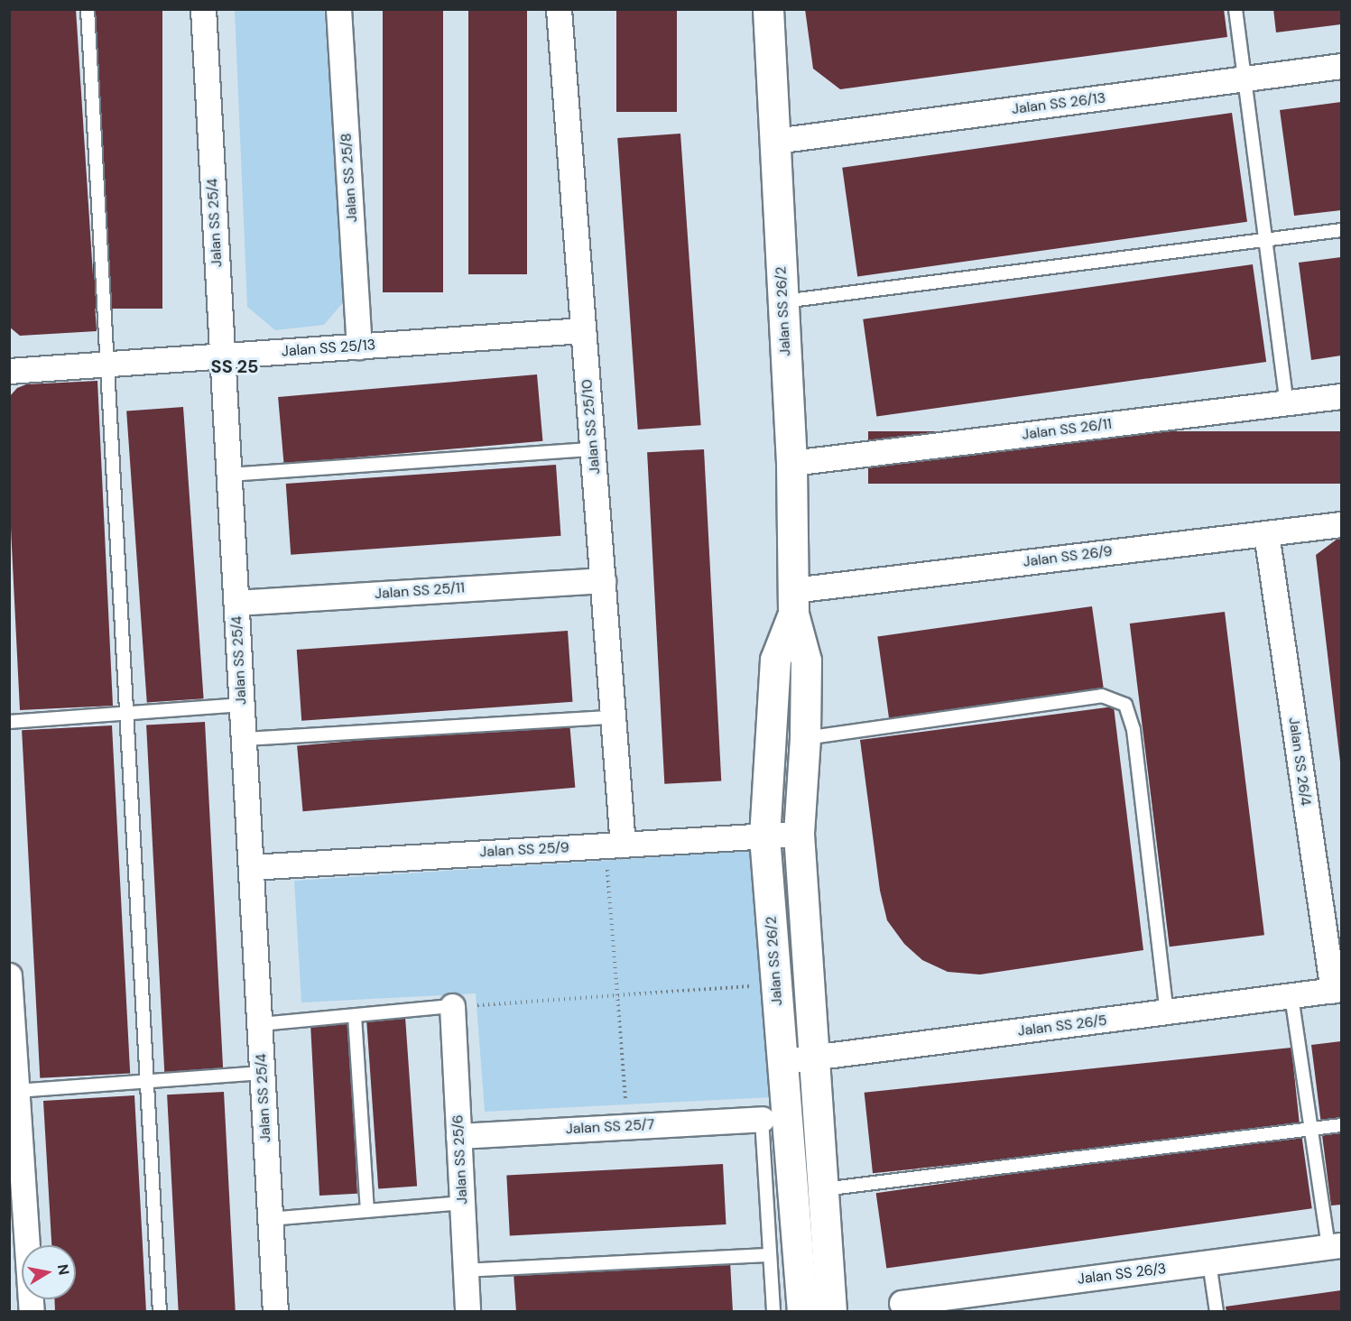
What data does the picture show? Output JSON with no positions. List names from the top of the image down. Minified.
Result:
{"streets":{"street":["Jalan SS 26/13","Jalan SS 25/8","Jalan SS 25/4","Jalan SS 26/2","Jalan SS 25/13","Jalan SS 25/10","Jalan SS 26/11","Jalan SS 26/9","Jalan SS 25/11","Jalan SS 26/4","Jalan SS 25/9","Jalan SS 26/5","Jalan SS 25/7","Jalan SS 25/6","Jalan SS 26/3"]},"crossings":[["Jalan SS 26/13","Jalan SS 26/2"],["Jalan SS 25/8","Jalan SS 25/13"],["Jalan SS 25/4","Jalan SS 25/13"],["Jalan SS 25/4","Jalan SS 25/11"],["Jalan SS 25/4","Jalan SS 25/9"],["Jalan SS 26/2","Jalan SS 26/11"],["Jalan SS 26/2","Jalan SS 26/9"],["Jalan SS 26/2","Jalan SS 25/9"],["Jalan SS 26/2","Jalan SS 26/5"],["Jalan SS 25/13","Jalan SS 25/10"],["Jalan SS 25/10","Jalan SS 25/11"],["Jalan SS 25/10","Jalan SS 25/9"],["Jalan SS 26/9","Jalan SS 26/4"],["Jalan SS 26/4","Jalan SS 26/5"],["Jalan SS 25/7","Jalan SS 25/6"]],"districts":["SS 25"],"north":"right"}
